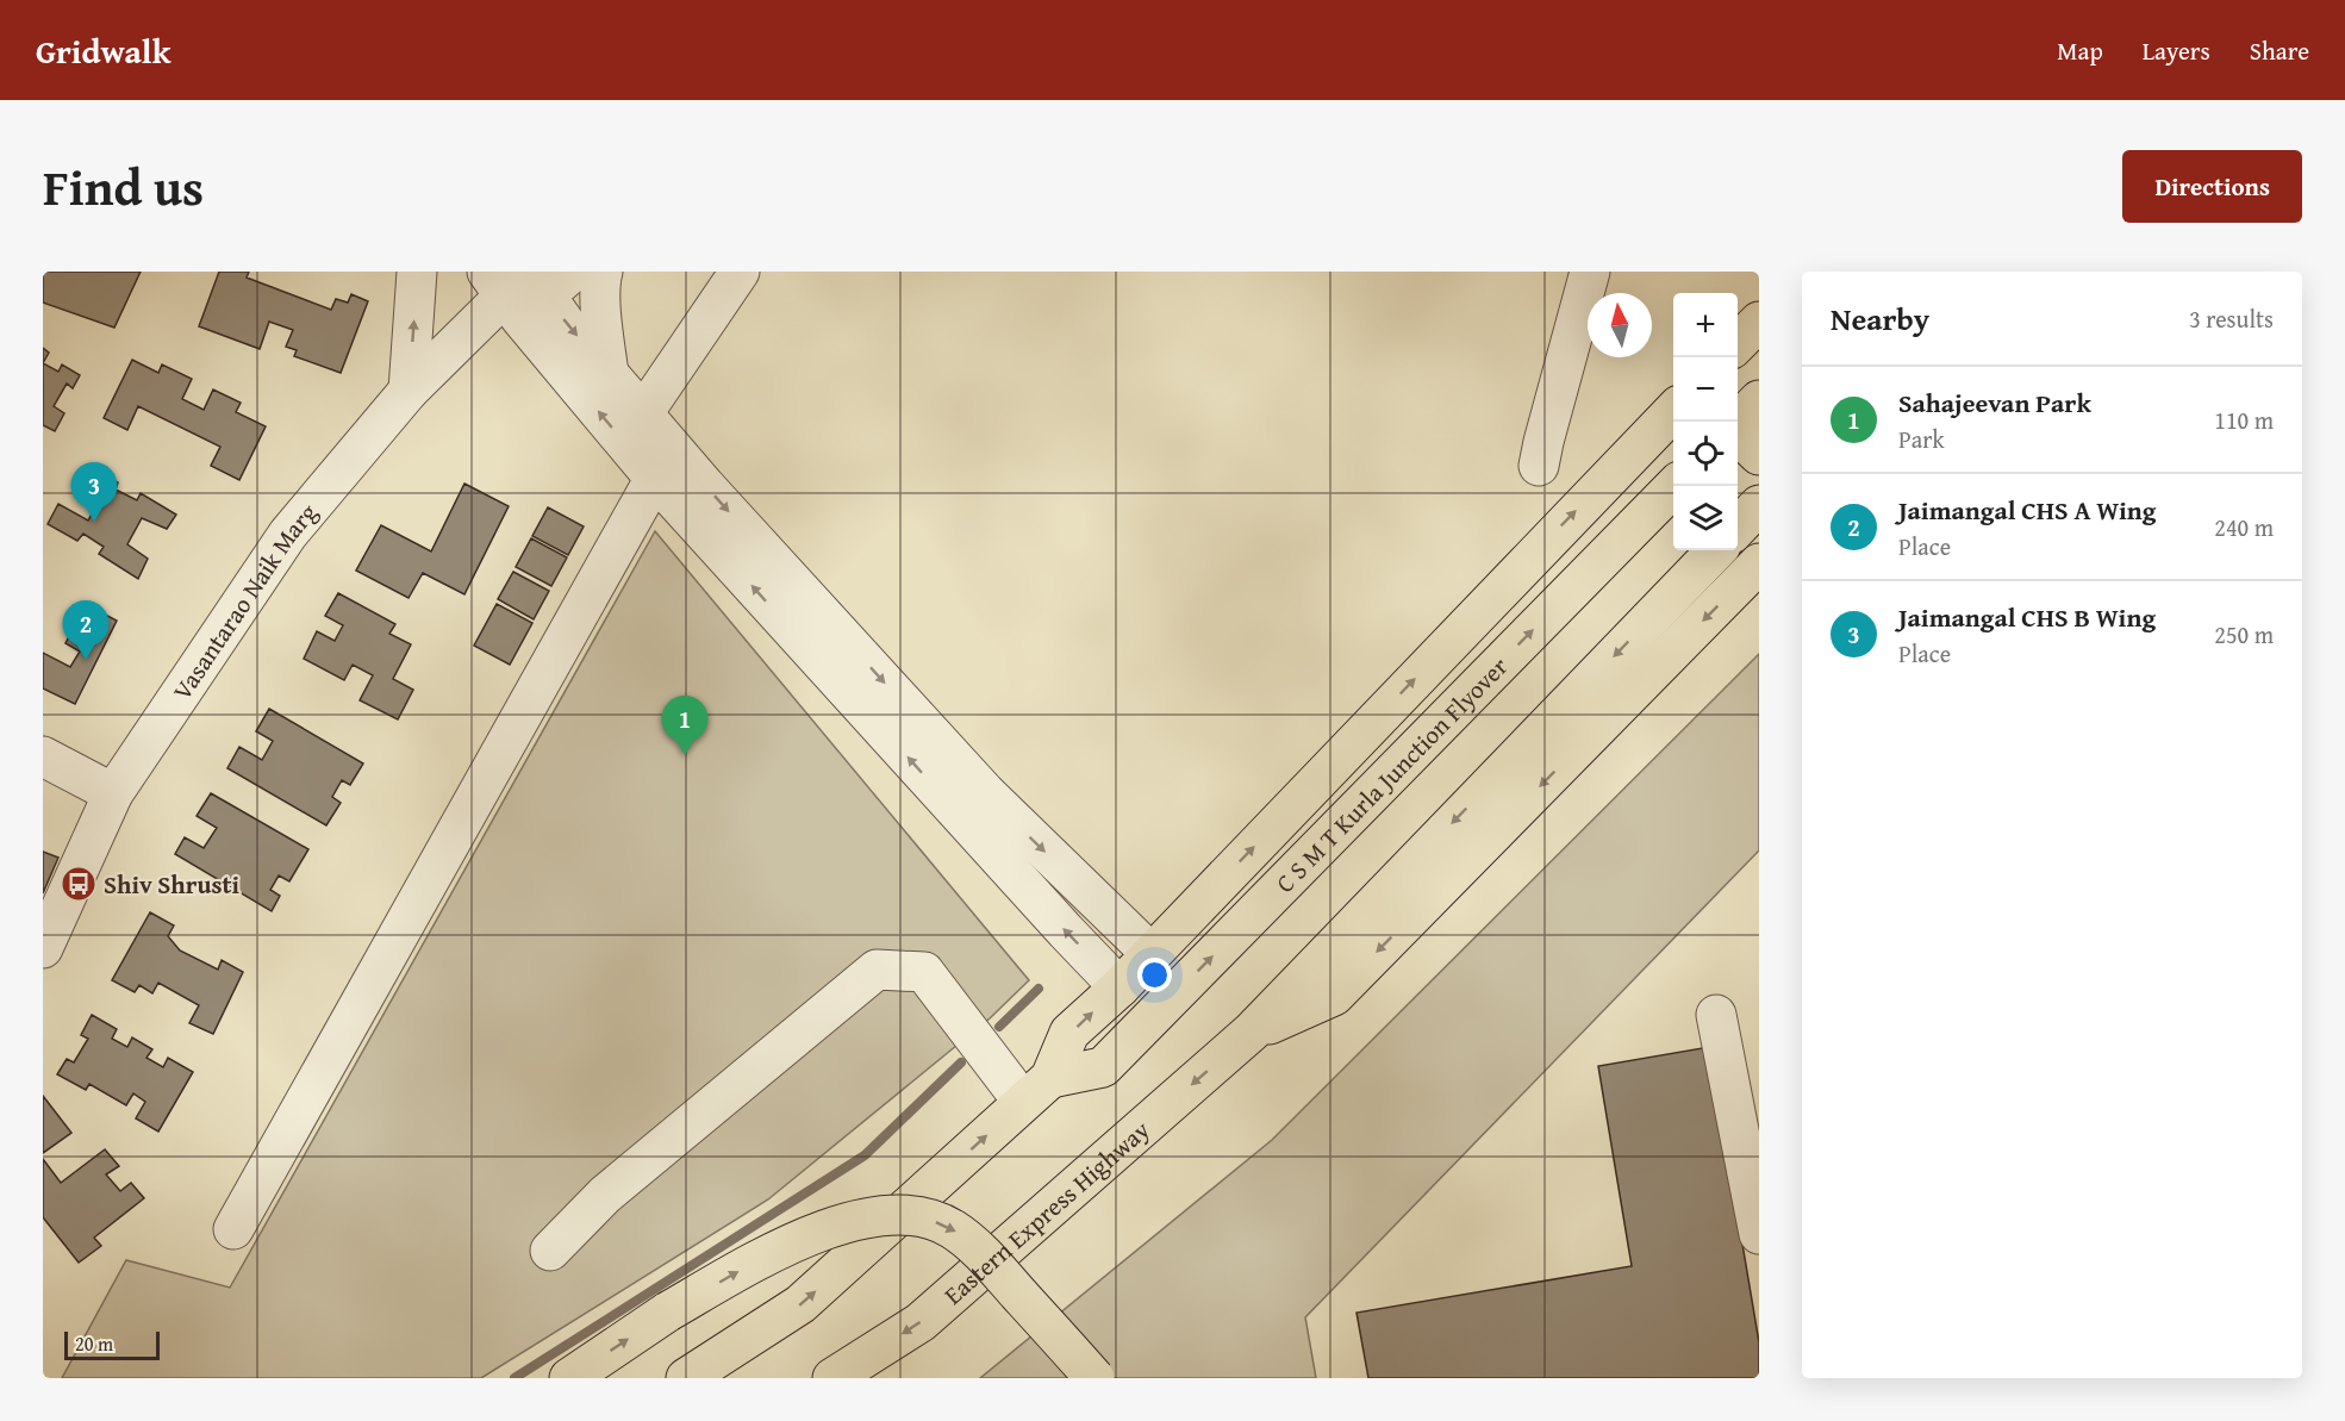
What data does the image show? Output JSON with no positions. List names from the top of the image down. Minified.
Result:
{"streets":{"highway":["C S M T Kurla Junction Flyover","Eastern Express Highway"],"street":["Vasantarao Naik Marg"]},"places":{"bus stop":["Shiv Shrusti"]},"scale_bar":"20 m","north":"top","page":{"header":"Gridwalk","nav":["Map","Layers","Share"],"title":"Find us","buttons":"Directions","heading":["Nearby","3 results"],"map_buttons":["+","−"],"list":[{"mark":"1","name":"Sahajeevan Park","note":"Park","value":"110 m"},{"mark":"2","name":"Jaimangal CHS A Wing","note":"Place","value":"240 m"},{"mark":"3","name":"Jaimangal CHS B Wing","note":"Place","value":"250 m"}],"pins":["3","2","1"],"scale":"20 m"}}
